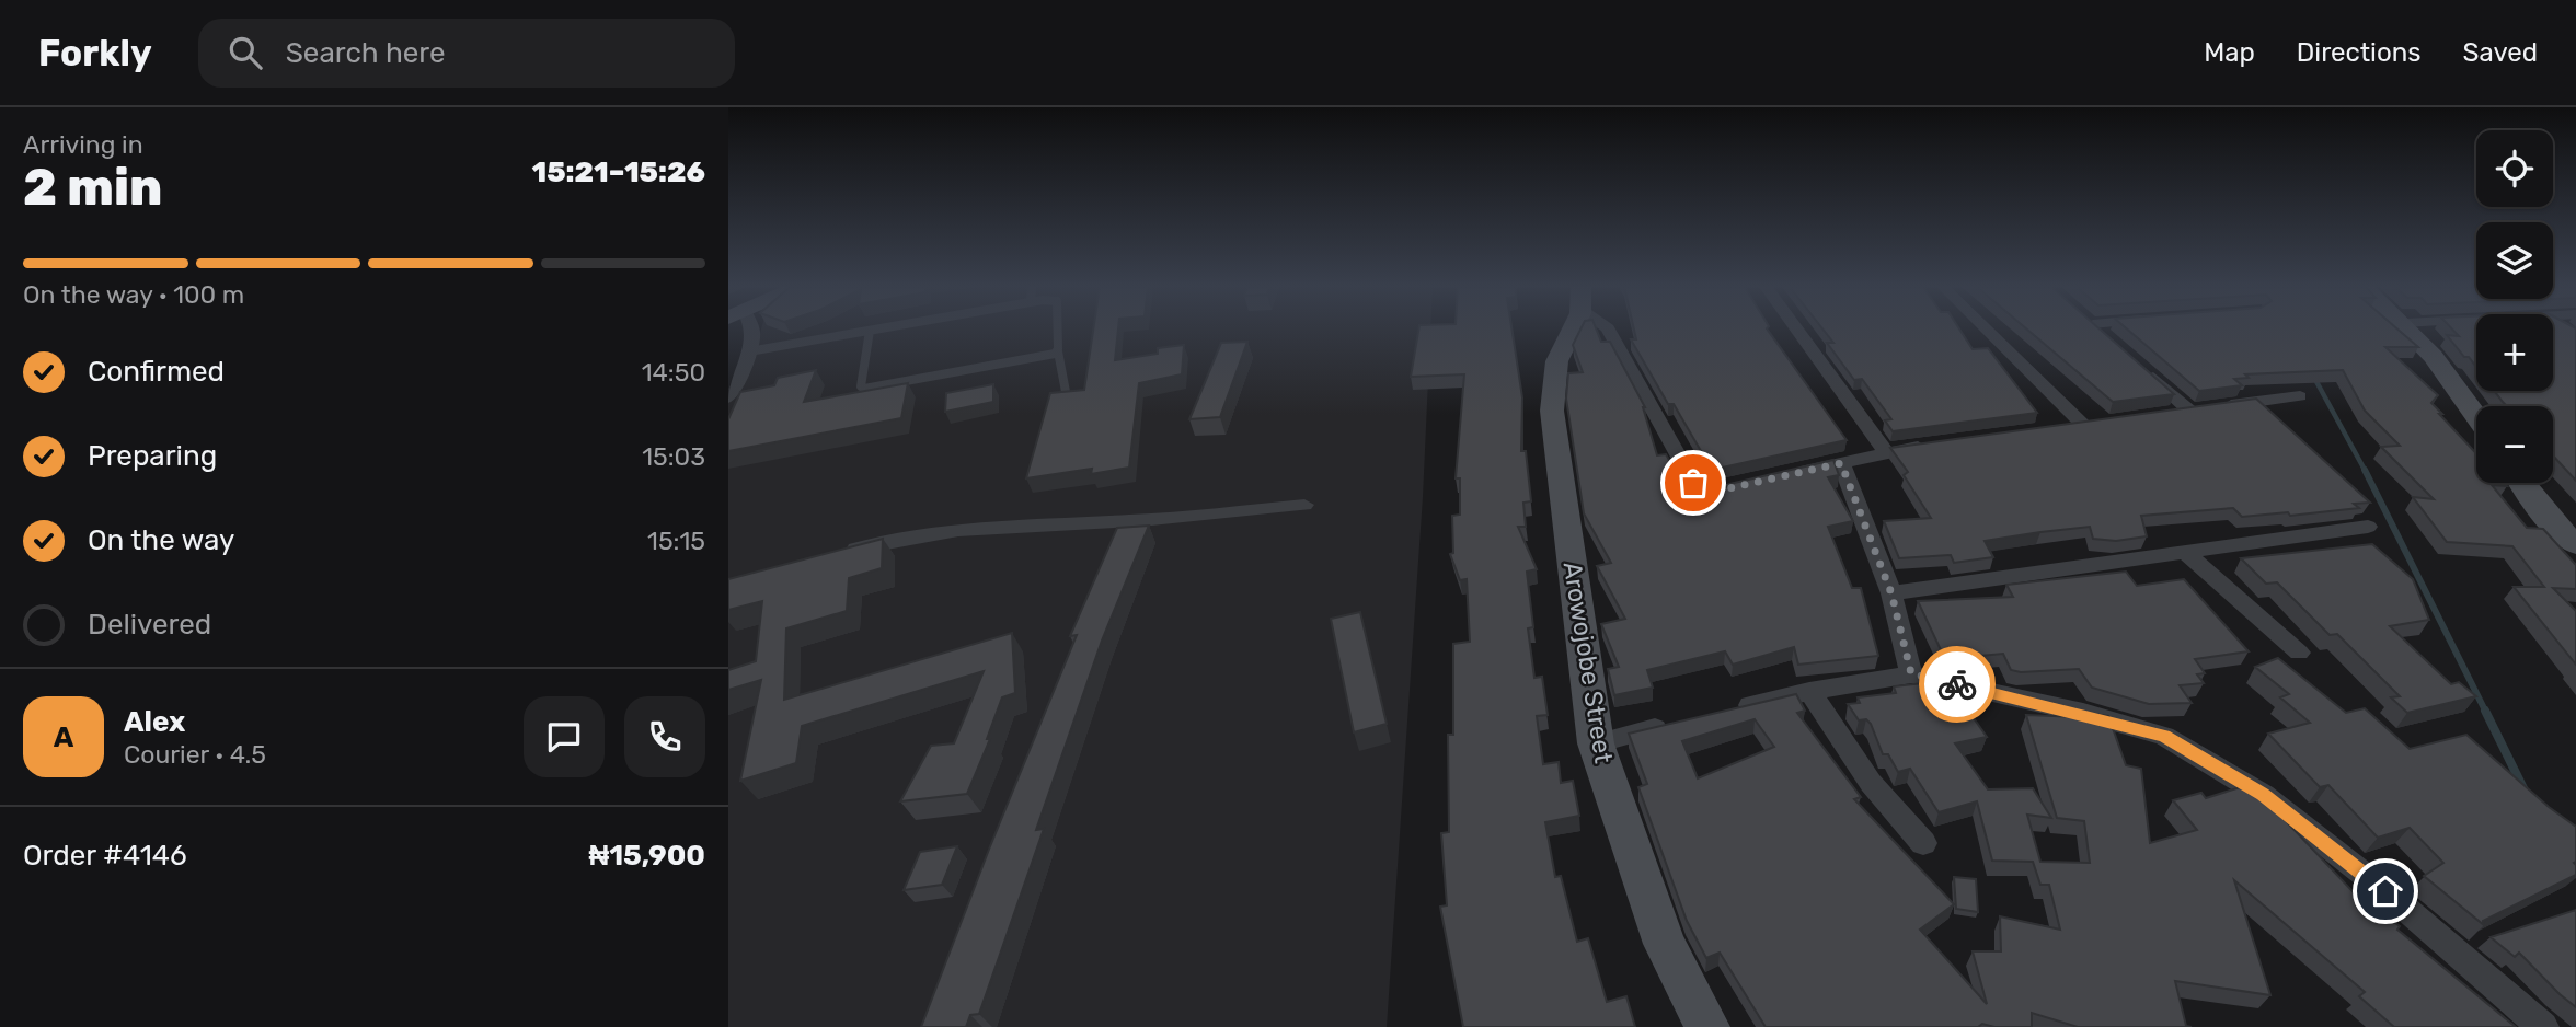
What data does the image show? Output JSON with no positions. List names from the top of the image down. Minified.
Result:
{"streets":{"street":["Arowojobe Street"]},"page":{"header":"Forkly","search":"Search here","nav":["Map","Directions","Saved"],"heading":["2 min","Arriving in","15:21–15:26"],"panel":["Alex","Courier · 4.5","Order #4146","₦15,900"],"map_buttons":["+","−"],"bar":"On the way · 100 m","list":[["Confirmed","14:50"],["Preparing","15:03"],["On the way","15:15"],"Delivered"],"round":"A"}}
